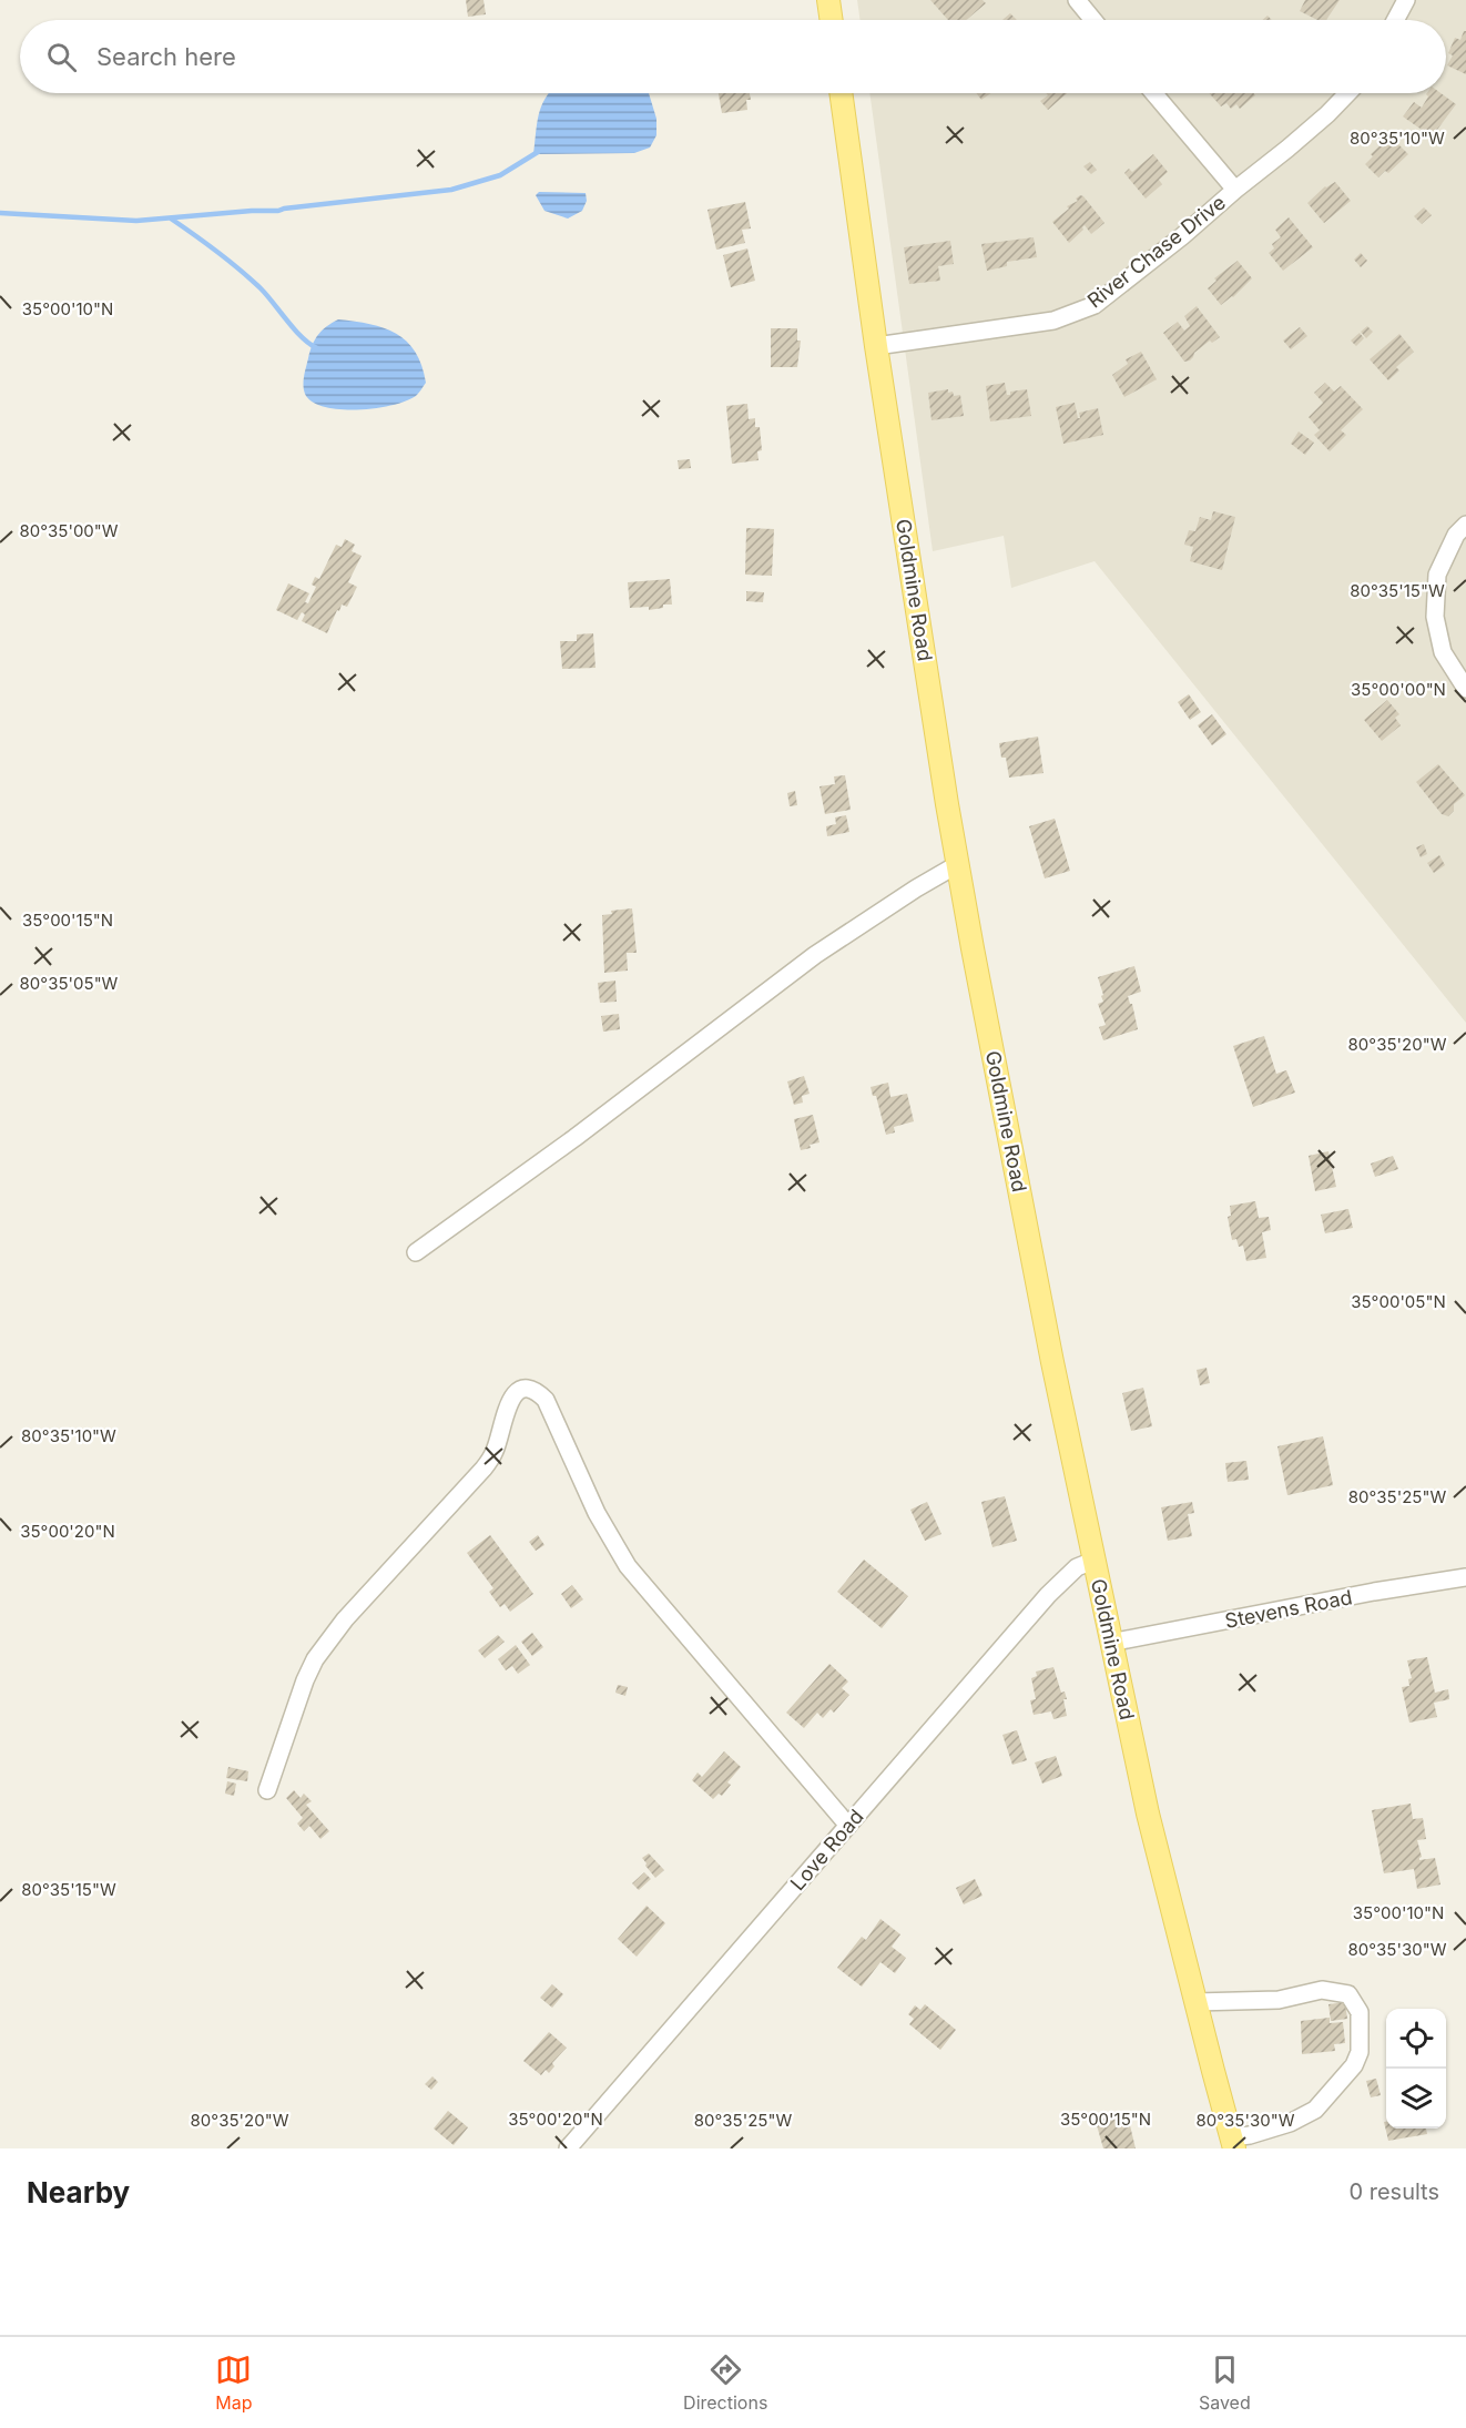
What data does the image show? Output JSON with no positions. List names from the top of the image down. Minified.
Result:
{"streets":{"main road":["Goldmine Road"],"street":["River Chase Drive","Stevens Road","Love Road"]},"crossings":[["River Chase Drive","Goldmine Road"],["Goldmine Road","Stevens Road"],["Goldmine Road","Love Road"]],"page":{"search":"Search here","heading":["Nearby","0 results"],"nav":["Map","Directions","Saved"]},"coordinates":["80°35'10\"W","35°00'10\"N","80°35'00\"W","80°35'15\"W","35°00'00\"N","35°00'15\"N","80°35'05\"W","80°35'20\"W","35°00'05\"N","80°35'25\"W","35°00'20\"N","80°35'30\"W"]}
